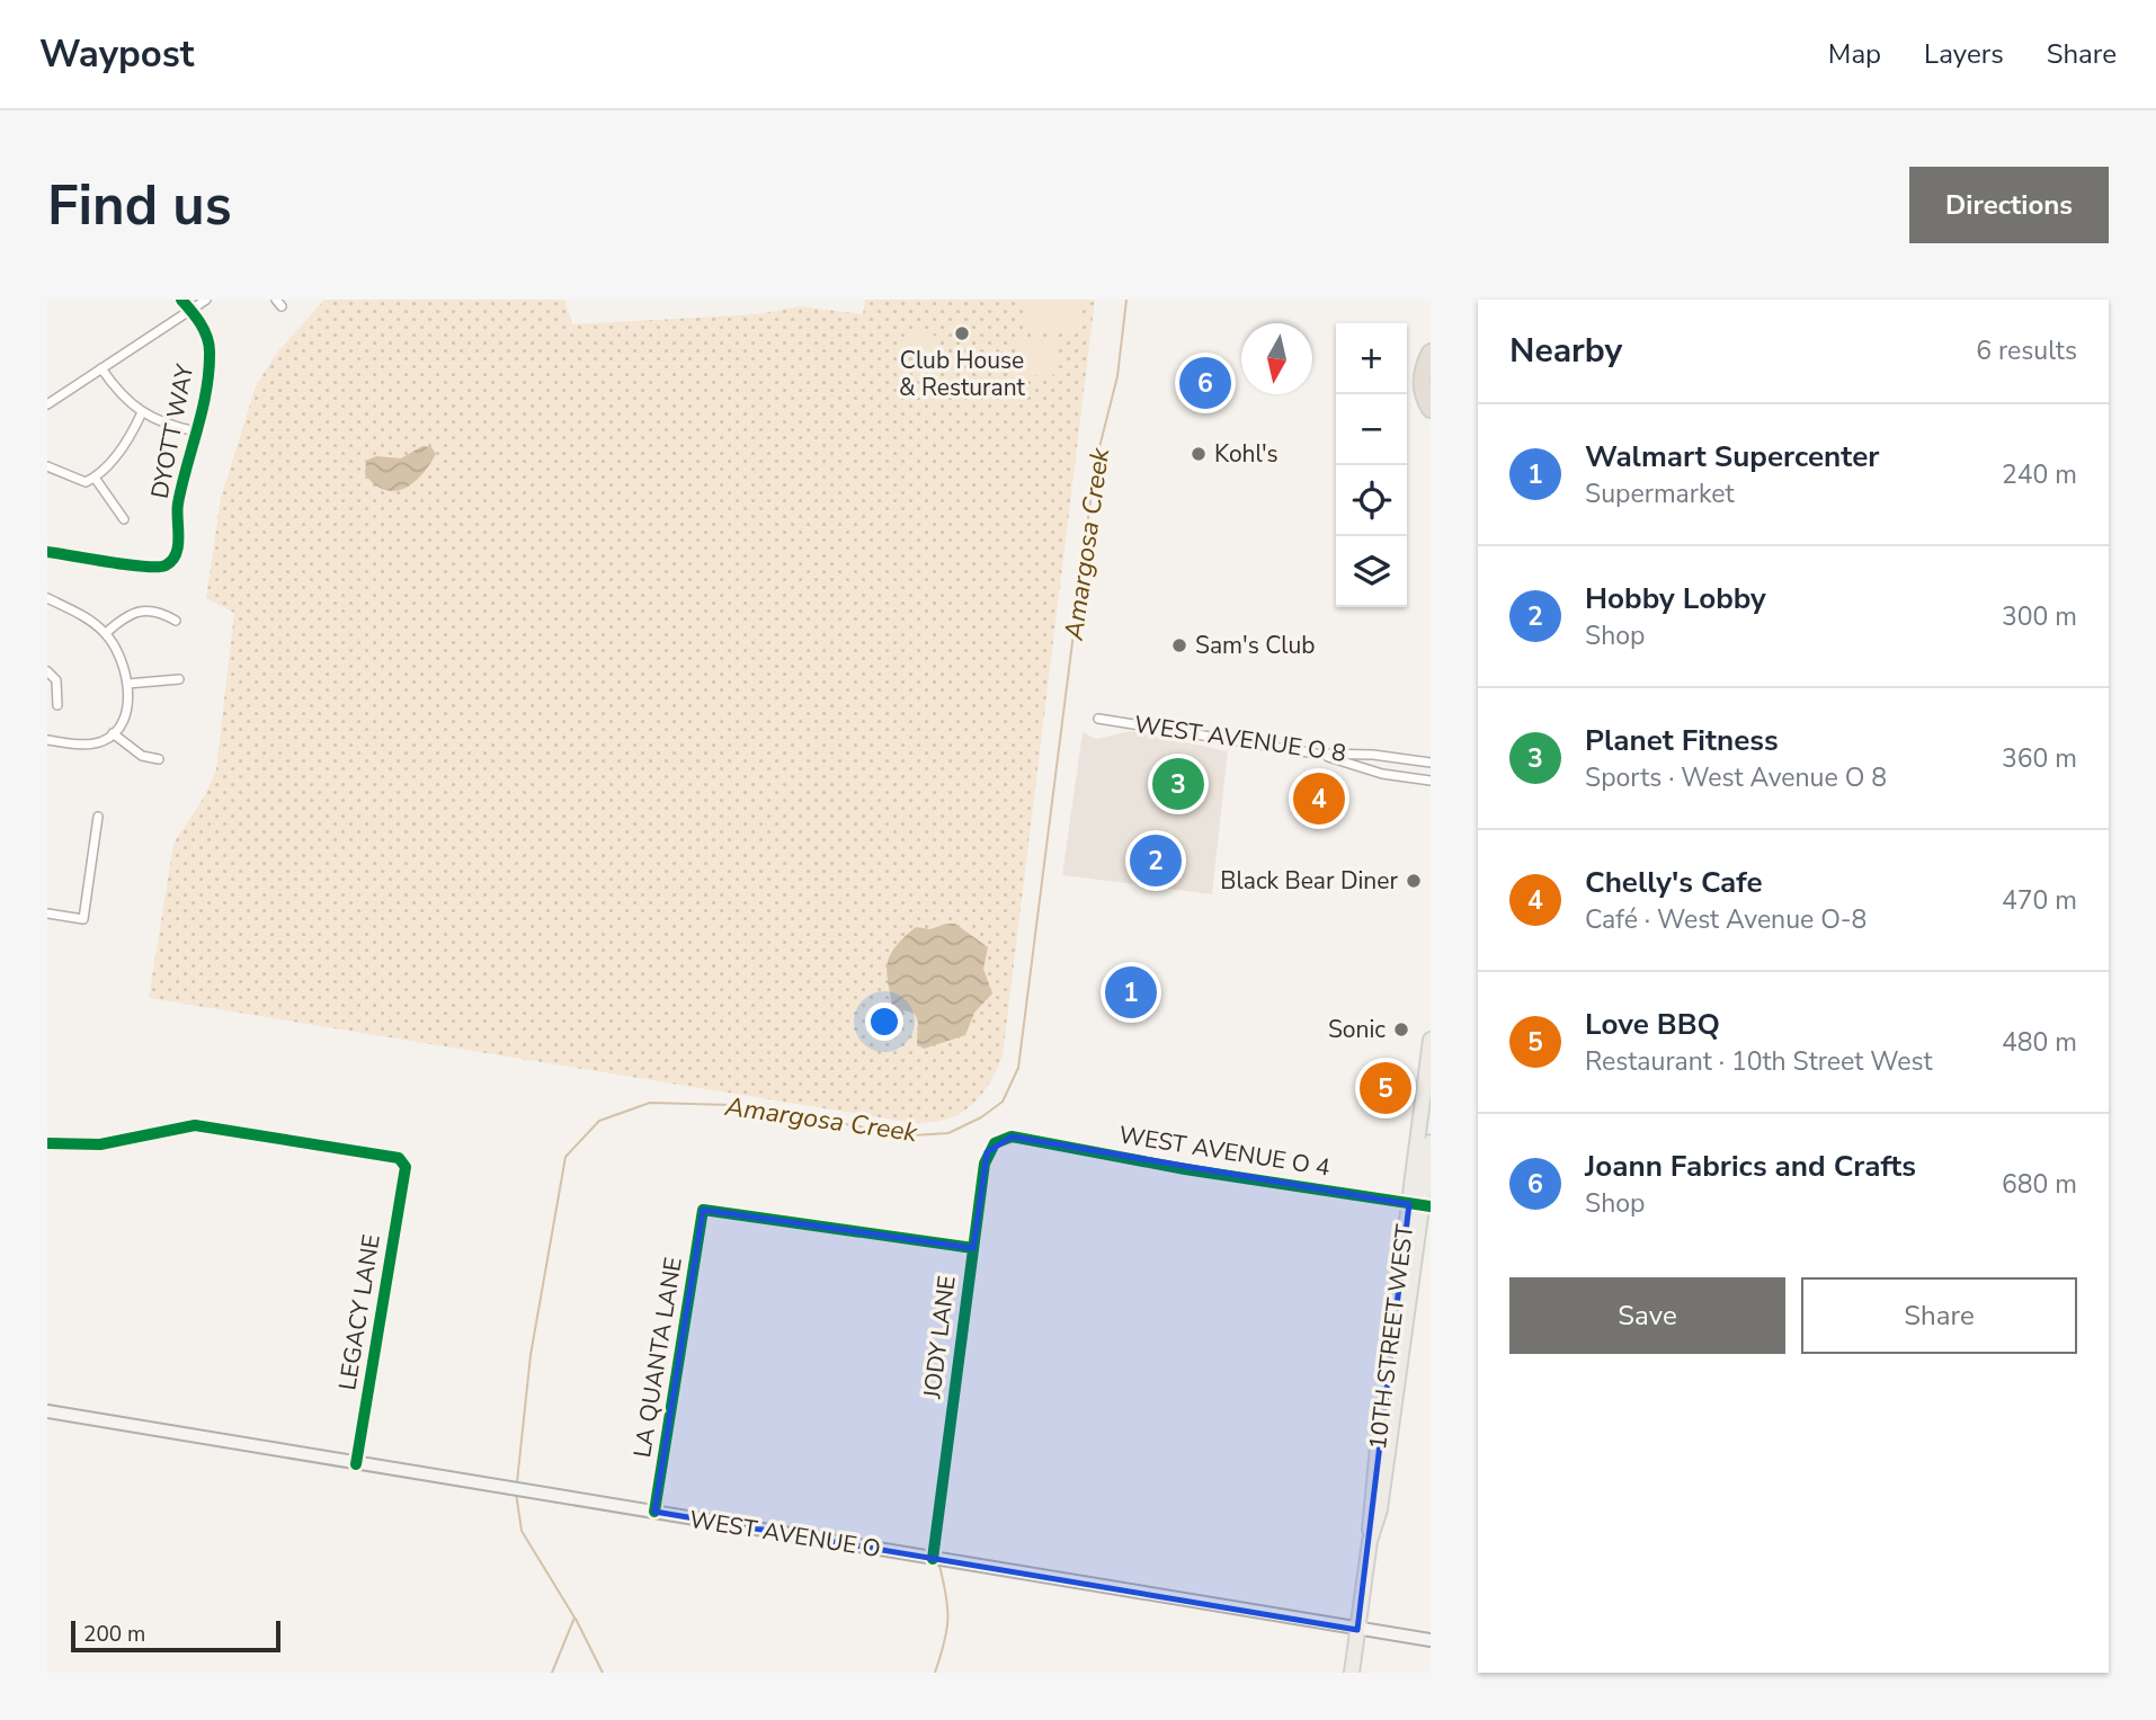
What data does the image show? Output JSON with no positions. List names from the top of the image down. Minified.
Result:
{"streets":{"main road":["10TH STREET WEST","WEST AVENUE O"],"street":["DYOTT WAY","WEST AVENUE O 8","WEST AVENUE O 4","LEGACY LANE","JODY LANE","LA QUANTA LANE"]},"crossings":[["WEST AVENUE O 4","JODY LANE"],["WEST AVENUE O 4","10TH STREET WEST"],["LEGACY LANE","WEST AVENUE O"],["JODY LANE","LA QUANTA LANE"],["JODY LANE","WEST AVENUE O"],["10TH STREET WEST","WEST AVENUE O"],["LA QUANTA LANE","WEST AVENUE O"]],"water":["Amargosa Creek"],"places":["Club House & Resturant","Kohl's","Sam's Club","Black Bear Diner","Sonic"],"scale_bar":"200 m","north":"bottom","page":{"header":"Waypost","nav":["Map","Layers","Share"],"buttons":["Directions",["Save","Share"]],"title":"Find us","heading":["Nearby","6 results"],"map_buttons":["+","−"],"pins":["6","3","4","2","1","5"],"list":[{"mark":"1","name":"Walmart Supercenter","note":"Supermarket","value":"240 m"},{"mark":"2","name":"Hobby Lobby","note":"Shop","value":"300 m"},{"mark":"3","name":"Planet Fitness","note":"Sports · West Avenue O 8","value":"360 m"},{"mark":"4","name":"Chelly's Cafe","note":"Café · West Avenue O-8","value":"470 m"},{"mark":"5","name":"Love BBQ","note":"Restaurant · 10th Street West","value":"480 m"},{"mark":"6","name":"Joann Fabrics and Crafts","note":"Shop","value":"680 m"}],"scale":"200 m"}}
